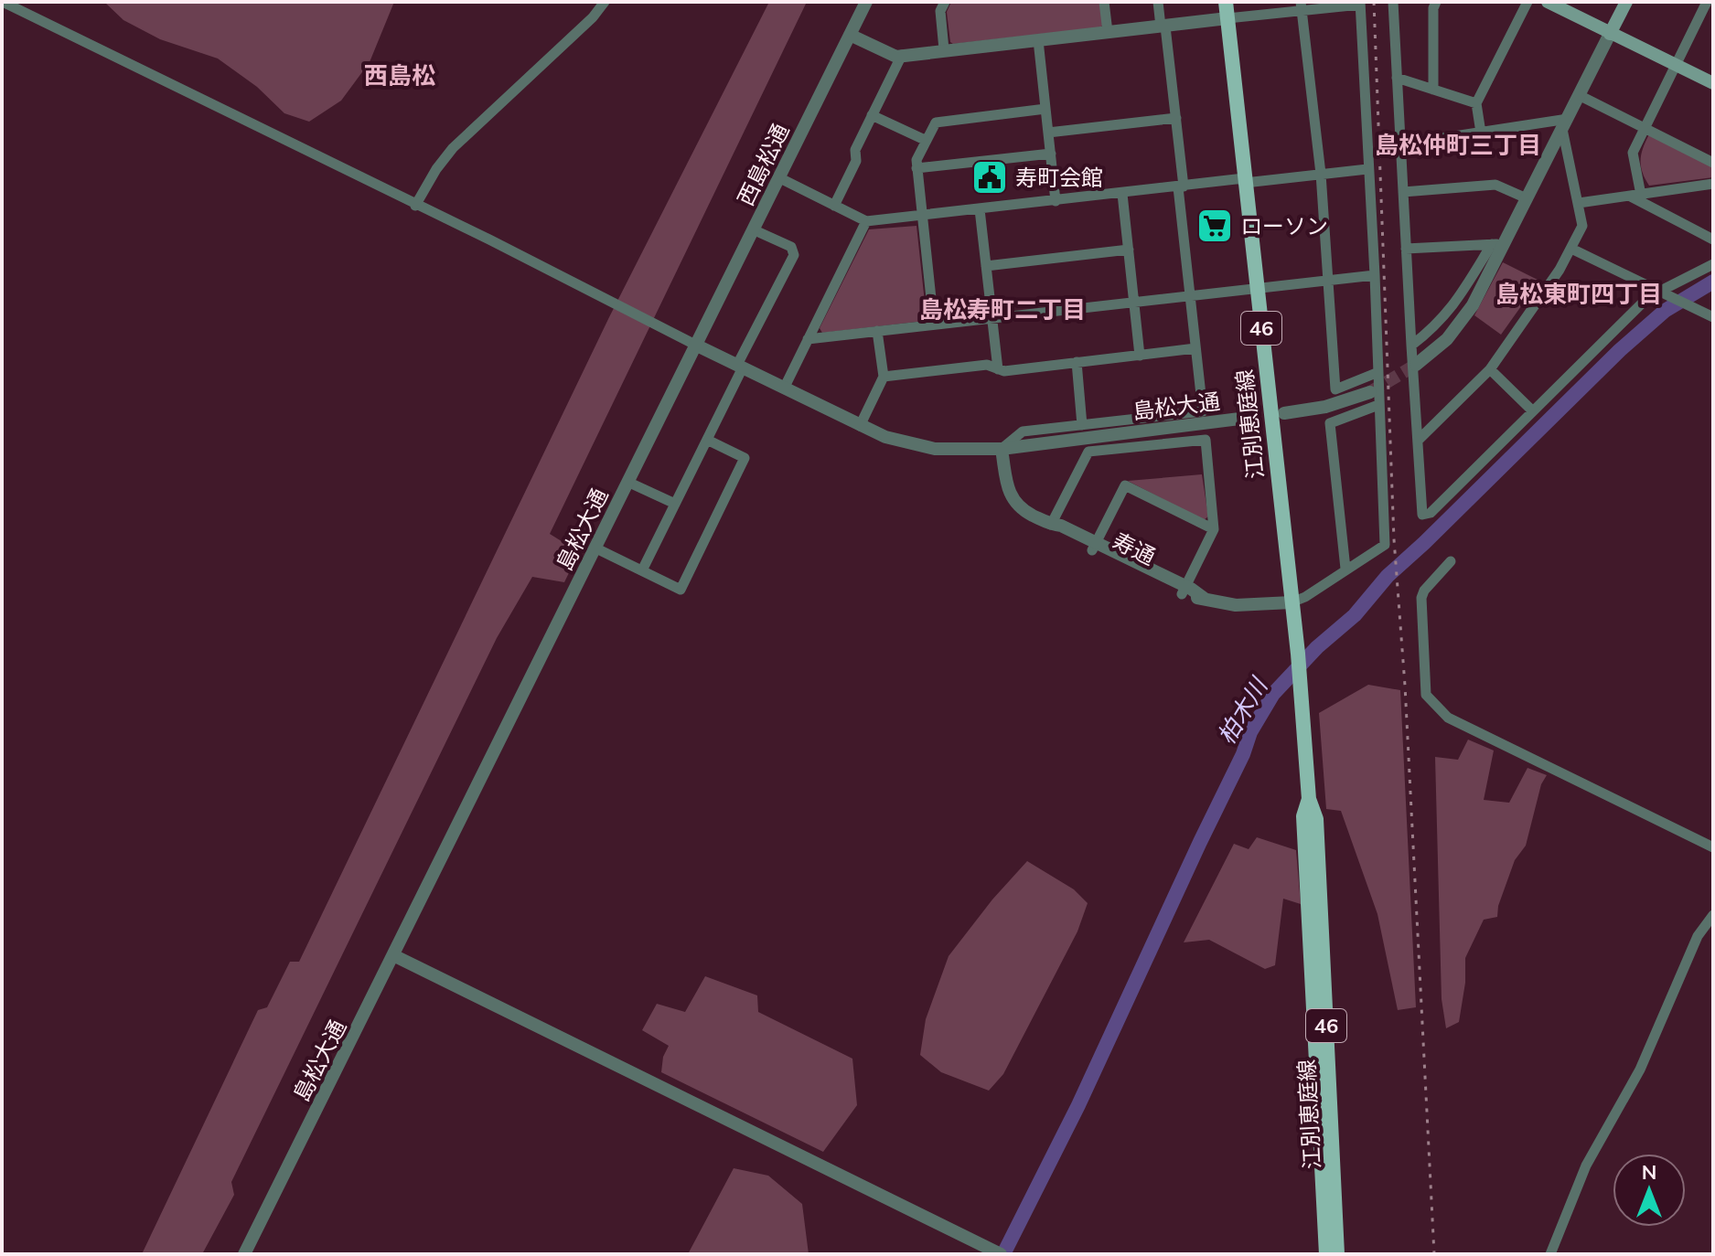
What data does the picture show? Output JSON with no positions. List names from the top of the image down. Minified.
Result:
{"streets":{"main road":["46","江別恵庭線"],"street":["西島松通","島松大通","寿通"]},"crossings":[["西島松通","島松大通"],["島松大通","寿通"],["江別恵庭線","寿通"]],"districts":["西島松","島松仲町三丁目","島松東町四丁目","島松寿町二丁目"],"water":["柏木川"],"places":{"public building":["寿町会館"],"supermarket":["ローソン"]},"north":"top"}
